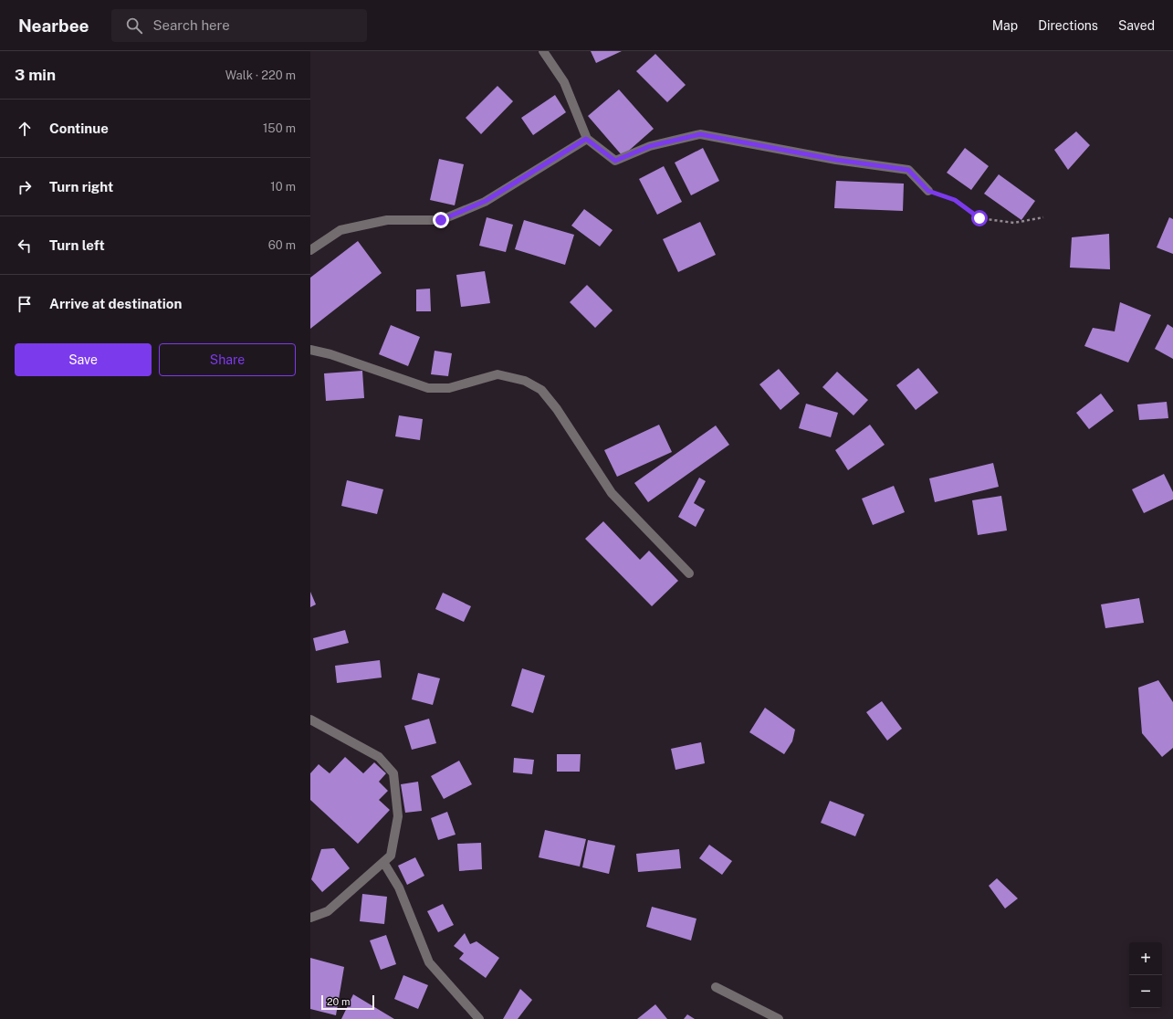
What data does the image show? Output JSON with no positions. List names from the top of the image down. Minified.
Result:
{"scale_bar":"20 m","page":{"header":"Nearbee","search":"Search here","nav":["Map","Directions","Saved"],"heading":["3 min","Walk · 220 m"],"list":[["Continue","150 m"],["Turn right","10 m"],["Turn left","60 m"],"Arrive at destination"],"buttons":["Save","Share"],"map_buttons":["+","−"],"scale":"20 m"}}
